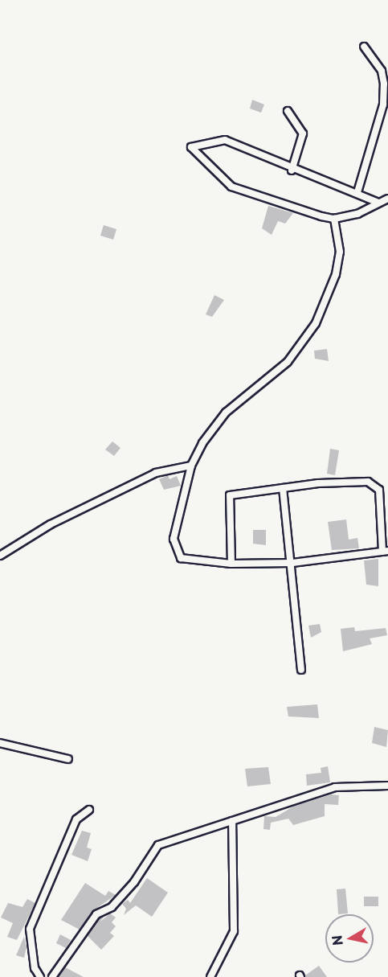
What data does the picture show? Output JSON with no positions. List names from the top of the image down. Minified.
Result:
{"north":"left"}
